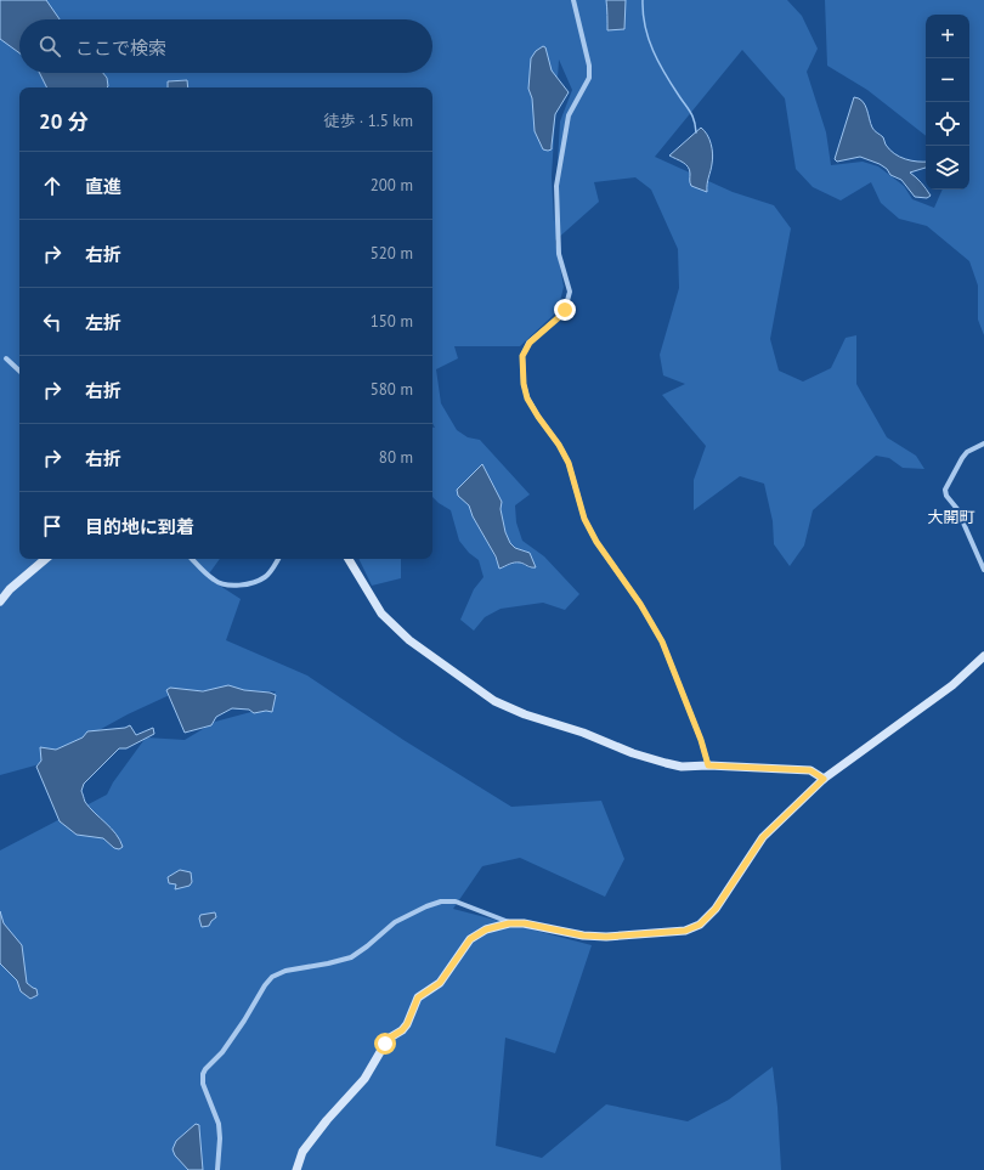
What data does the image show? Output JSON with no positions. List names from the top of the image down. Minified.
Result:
{"districts":["大開町"],"page":{"map_buttons":["+","−"],"search":"ここで検索","heading":["20 分","徒歩 · 1.5 km"],"list":[["直進","200 m"],["右折","520 m"],["左折","150 m"],["右折","580 m"],["右折","80 m"],"目的地に到着"]}}
